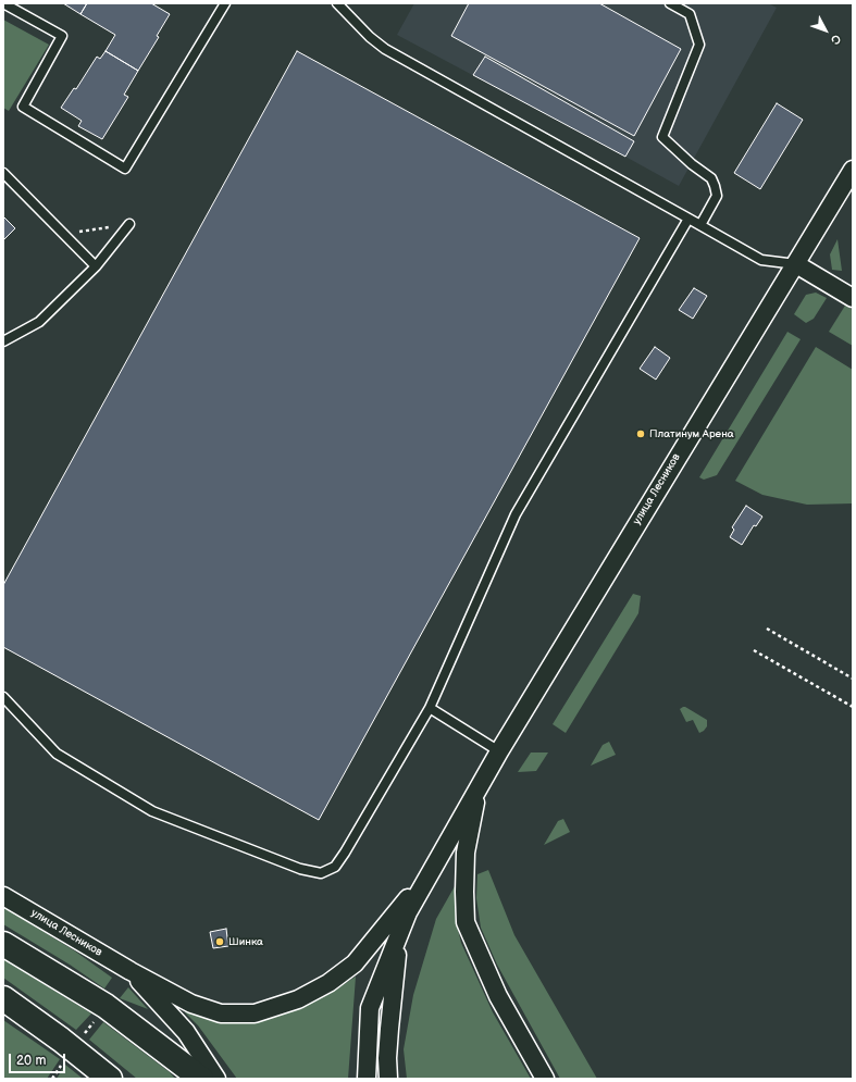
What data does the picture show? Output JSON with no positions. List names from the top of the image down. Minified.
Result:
{"streets":{"street":["улица Лесников"]},"places":["Платинум Арена","Шинка"],"scale_bar":"20 m","north":"bottom right"}
